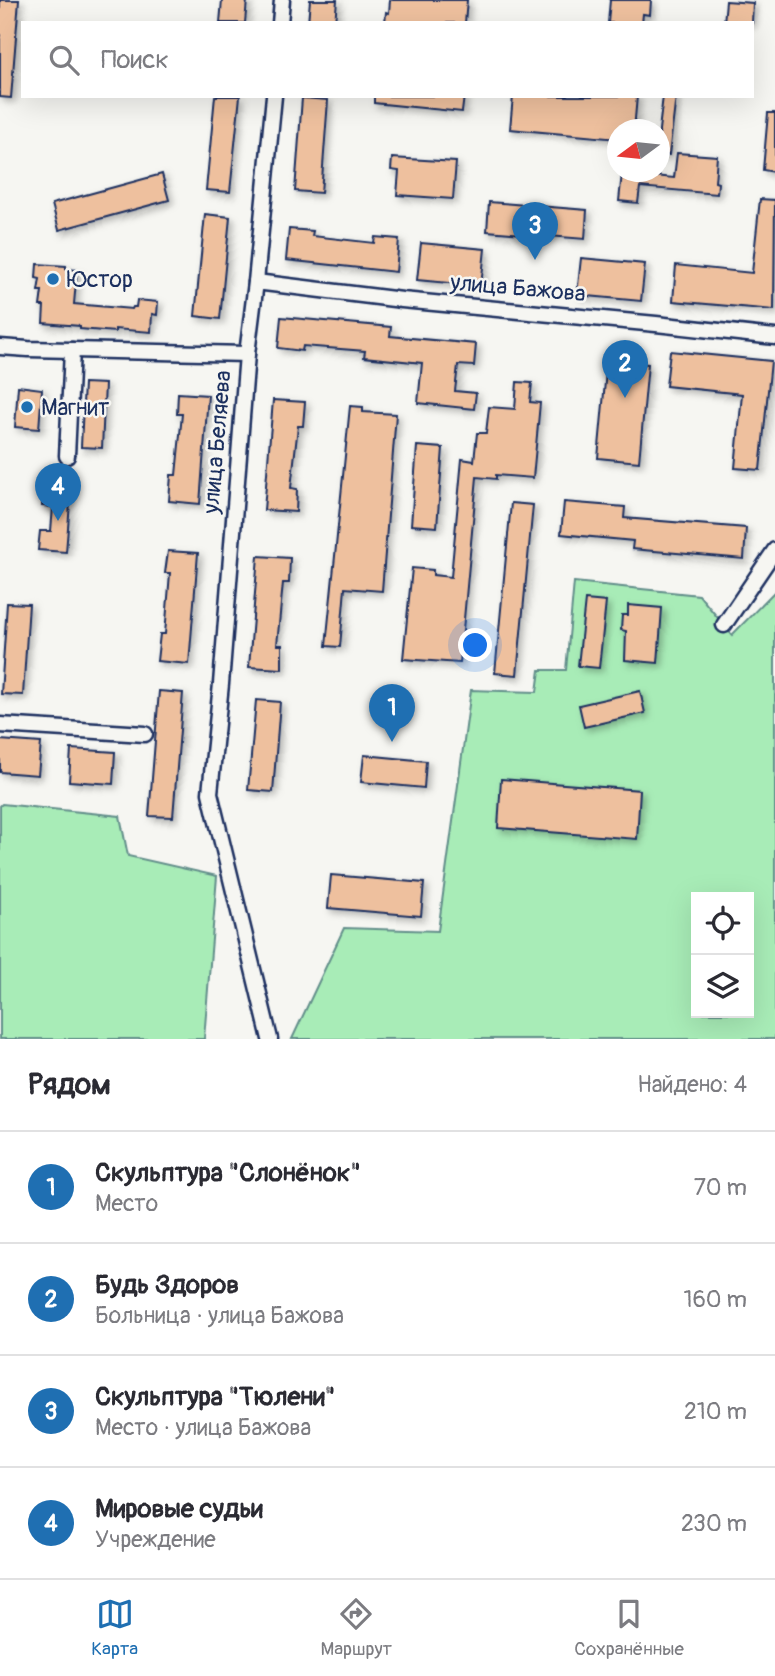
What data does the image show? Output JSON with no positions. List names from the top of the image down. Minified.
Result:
{"streets":{"street":["улица Бажова","улица Беляева"]},"crossings":[["улица Бажова","улица Беляева"]],"places":["Юстор","Магнит"],"north":"left","page":{"search":"Поиск","pins":["3","2","4","1"],"heading":["Рядом","Найдено: 4"],"list":[{"mark":"1","name":"Скульптура \"Слонёнок\"","note":"Место","value":"70 m"},{"mark":"2","name":"Будь Здоров","note":"Больница · улица Бажова","value":"160 m"},{"mark":"3","name":"Скульптура \"Тюлени\"","note":"Место · улица Бажова","value":"210 m"},{"mark":"4","name":"Мировые судьи","note":"Учреждение","value":"230 m"}],"nav":["Карта","Маршрут","Сохранённые"]}}
